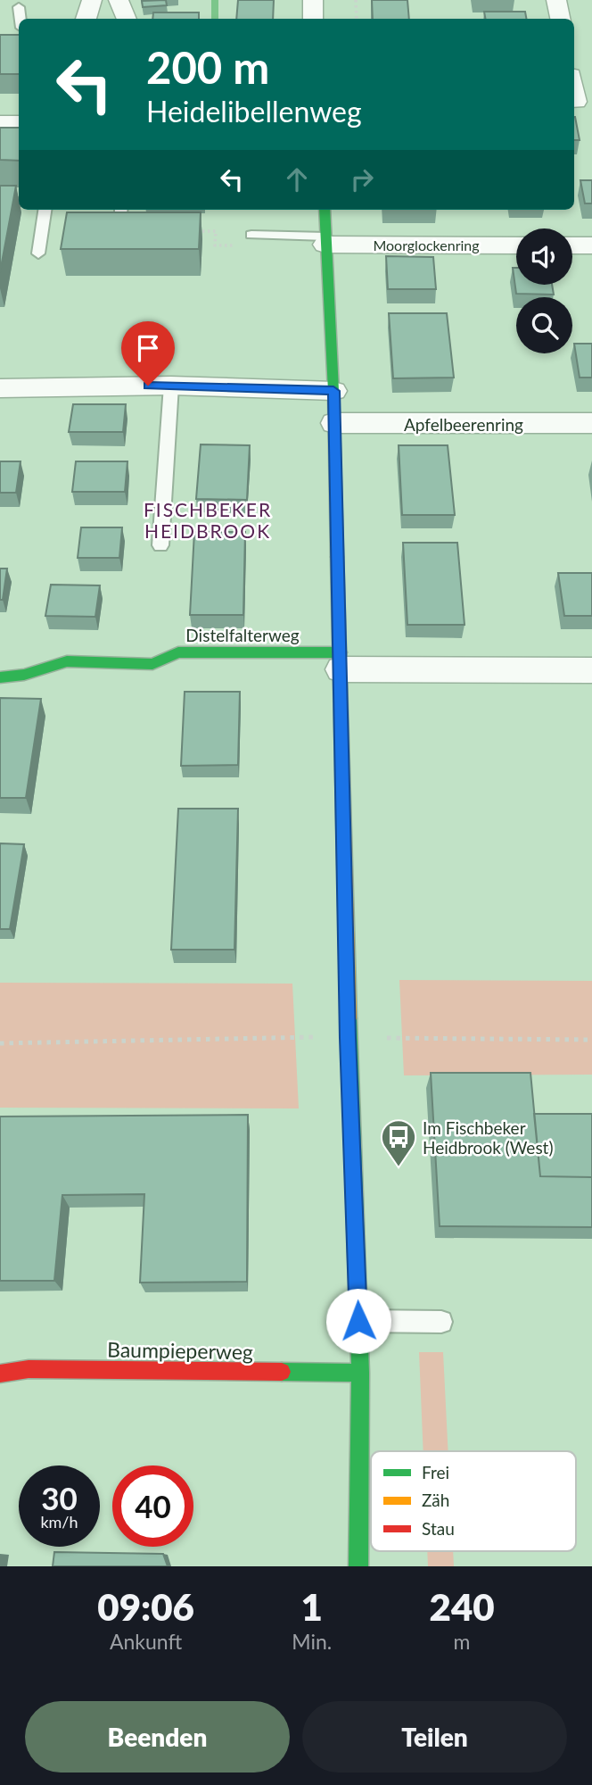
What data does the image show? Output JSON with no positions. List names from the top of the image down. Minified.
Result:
{"streets":{"street":["Moorglockenring","Apfelbeerenring","Distelfalterweg","Baumpieperweg"]},"districts":["FISCHBEKER HEIDBROOK"],"places":{"bus stop":["Im Fischbeker Heidbrook (West)"]},"legend":["Frei","Zäh","Stau"],"page":{"turn":["200 m","Heidelibellenweg"],"speed":"30 km/h","limit":"40","eta":["09:06","Ankunft","1","Min.","240","m"],"buttons":["Beenden","Teilen"]}}
